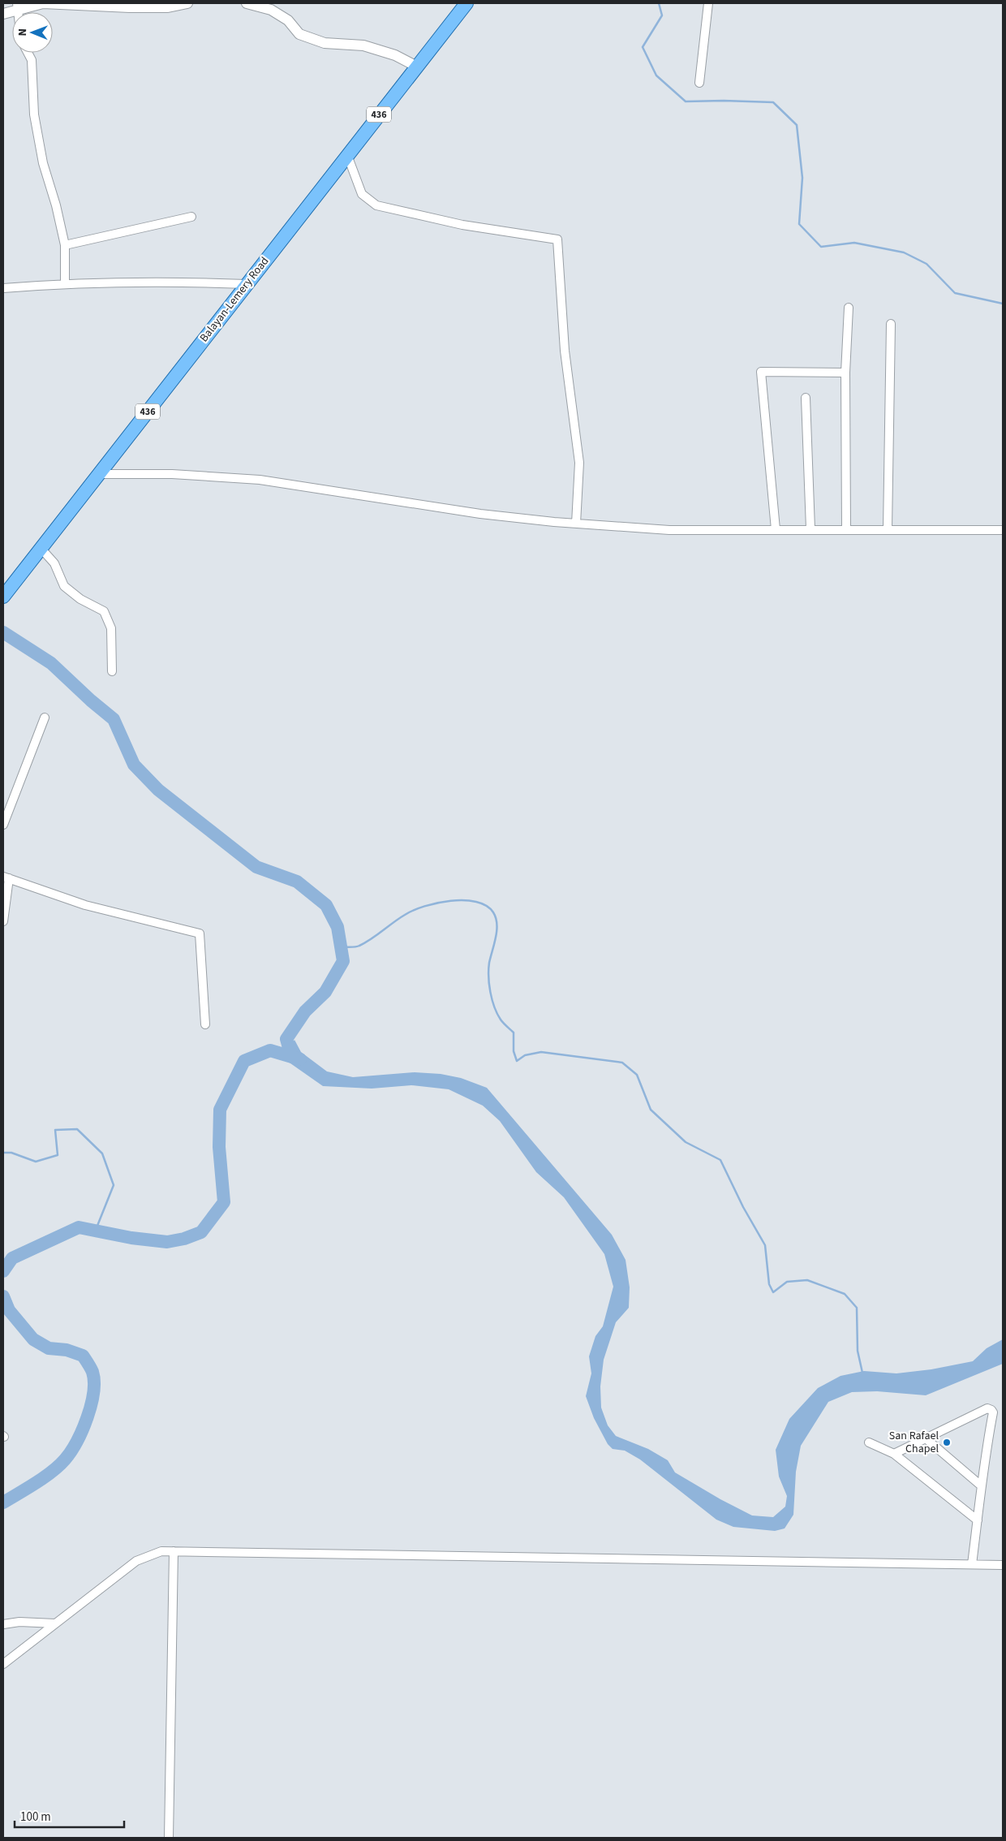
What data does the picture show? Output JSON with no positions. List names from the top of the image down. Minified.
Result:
{"streets":{"main road":["436","Balayan-Lemery Road"]},"places":["San Rafael Chapel"],"scale_bar":"100 m","north":"left"}
